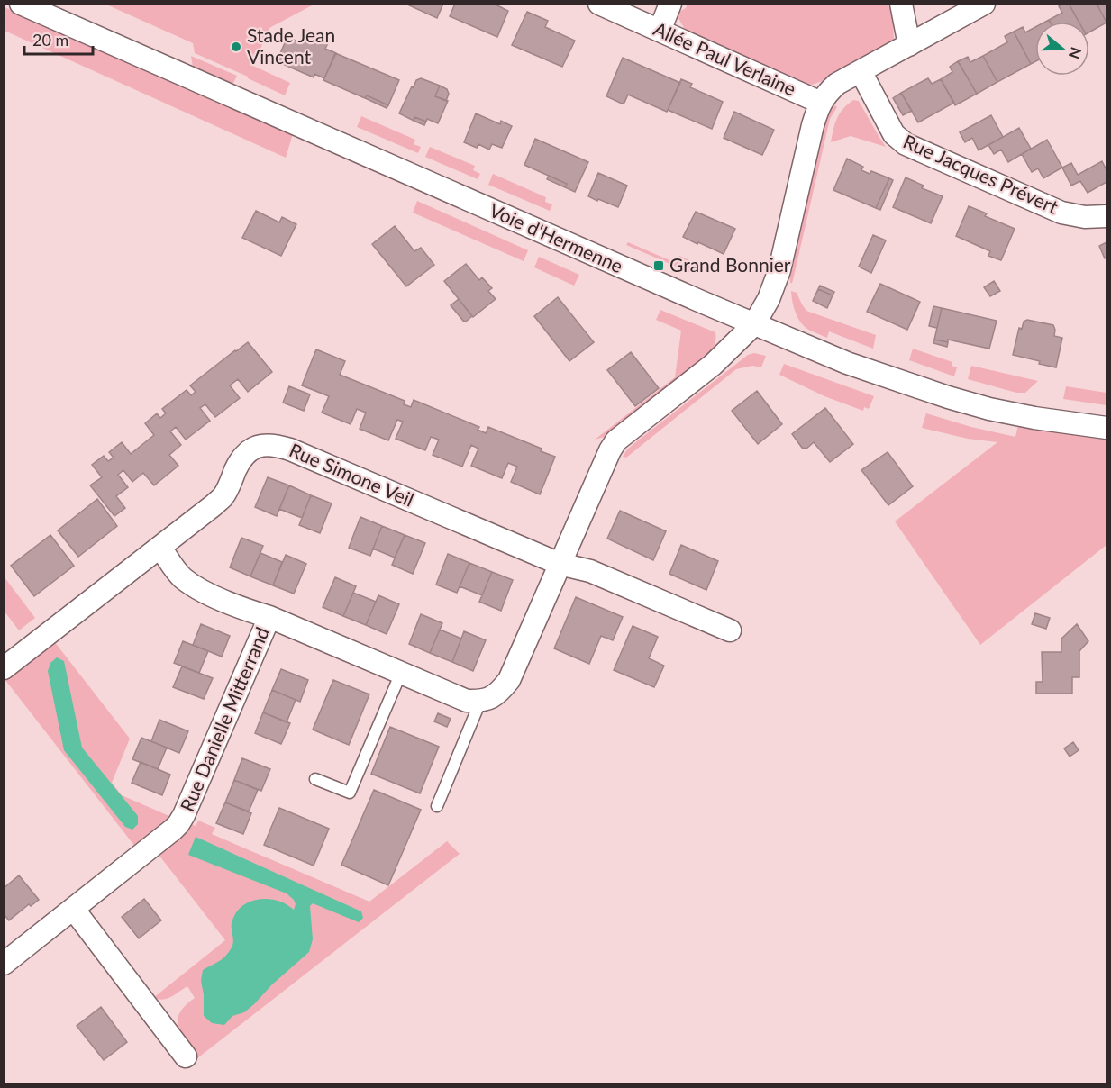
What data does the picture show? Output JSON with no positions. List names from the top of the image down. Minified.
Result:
{"streets":{"street":["Allée Paul Verlaine","Rue Jacques Prévert","Voie d'Hermenne","Rue Simone Veil","Rue Danielle Mitterrand"]},"crossings":[["Rue Simone Veil","Rue Danielle Mitterrand"]],"places":{"other":["Stade Jean Vincent"],"transit":["Grand Bonnier"]},"scale_bar":"20 m","north":"right"}
